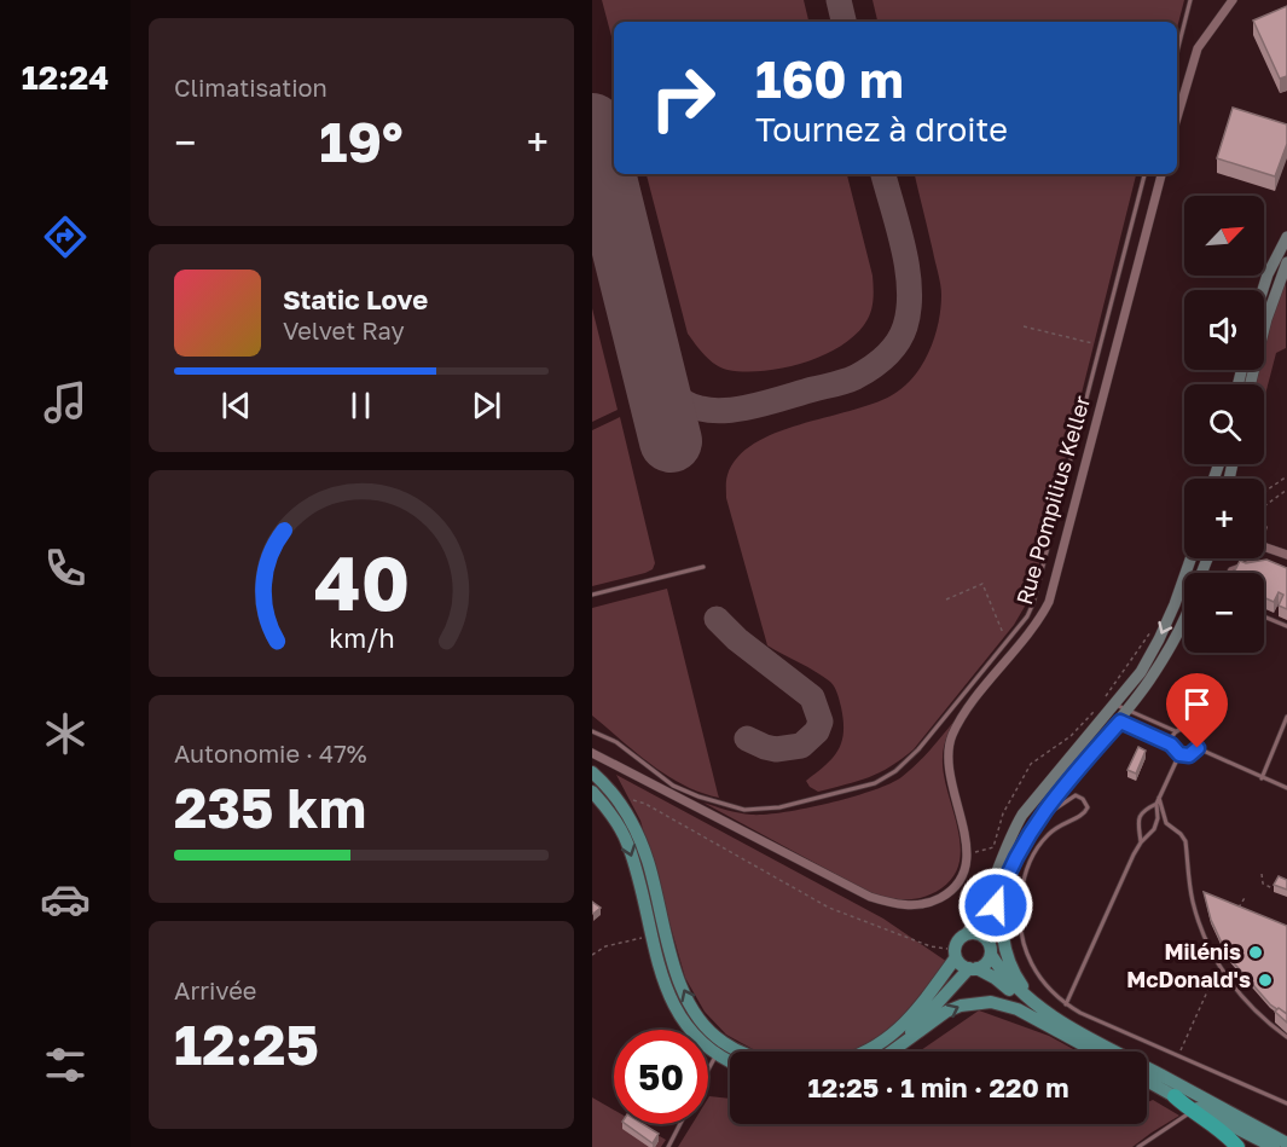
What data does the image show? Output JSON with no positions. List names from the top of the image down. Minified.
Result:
{"streets":{"street":["Rue Pompilius Keller"]},"places":["Milénis","McDonald's"],"north":"top right","page":{"tabs":"12:24","tile":["Climatisation",["Autonomie · 47%","235 km"],["Arrivée","12:25"]],"turn":["160 m","Tournez à droite"],"heat":["−","19°","+"],"map_buttons":["+","−"],"song":["Static Love","Velvet Ray"],"limit":"50","trip":"12:25 · 1 min · 220 m","gauge":["40","km/h"]}}
